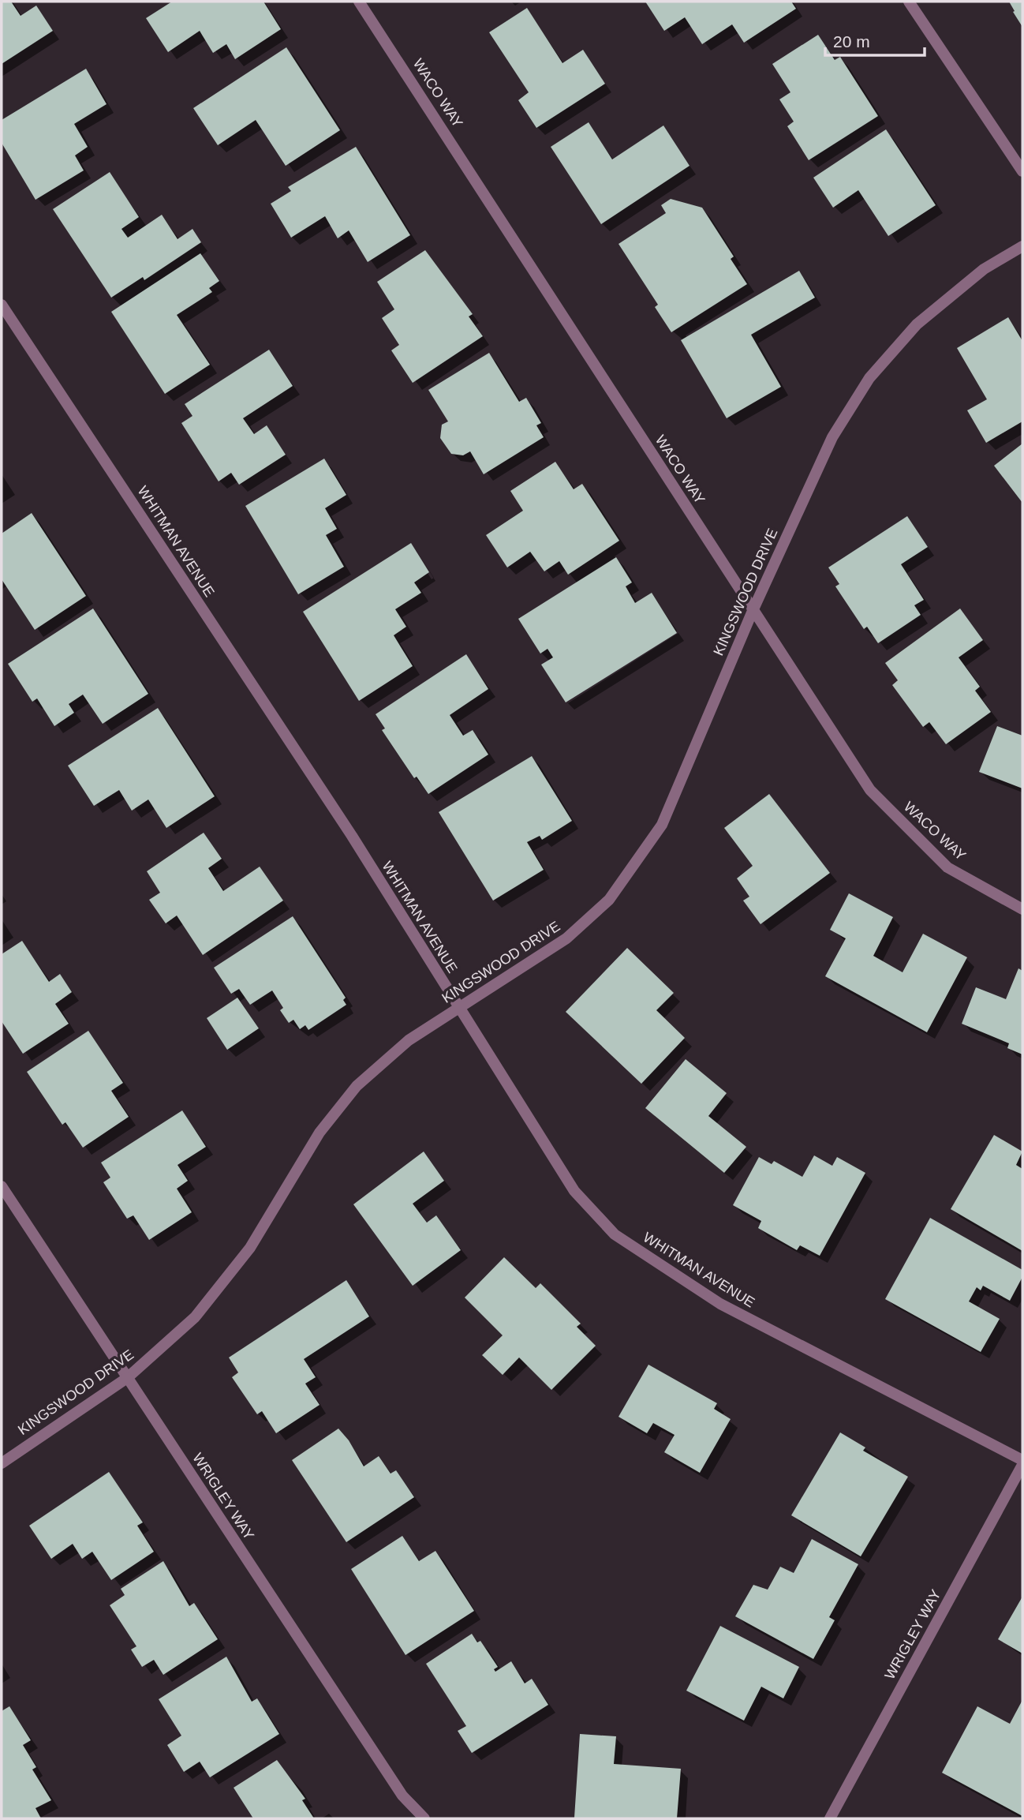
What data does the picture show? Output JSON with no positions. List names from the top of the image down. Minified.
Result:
{"streets":{"street":["WACO WAY","WHITMAN AVENUE","KINGSWOOD DRIVE","WRIGLEY WAY"]},"crossings":[["WACO WAY","KINGSWOOD DRIVE"],["WHITMAN AVENUE","KINGSWOOD DRIVE"],["KINGSWOOD DRIVE","WRIGLEY WAY"]],"scale_bar":"20 m"}
